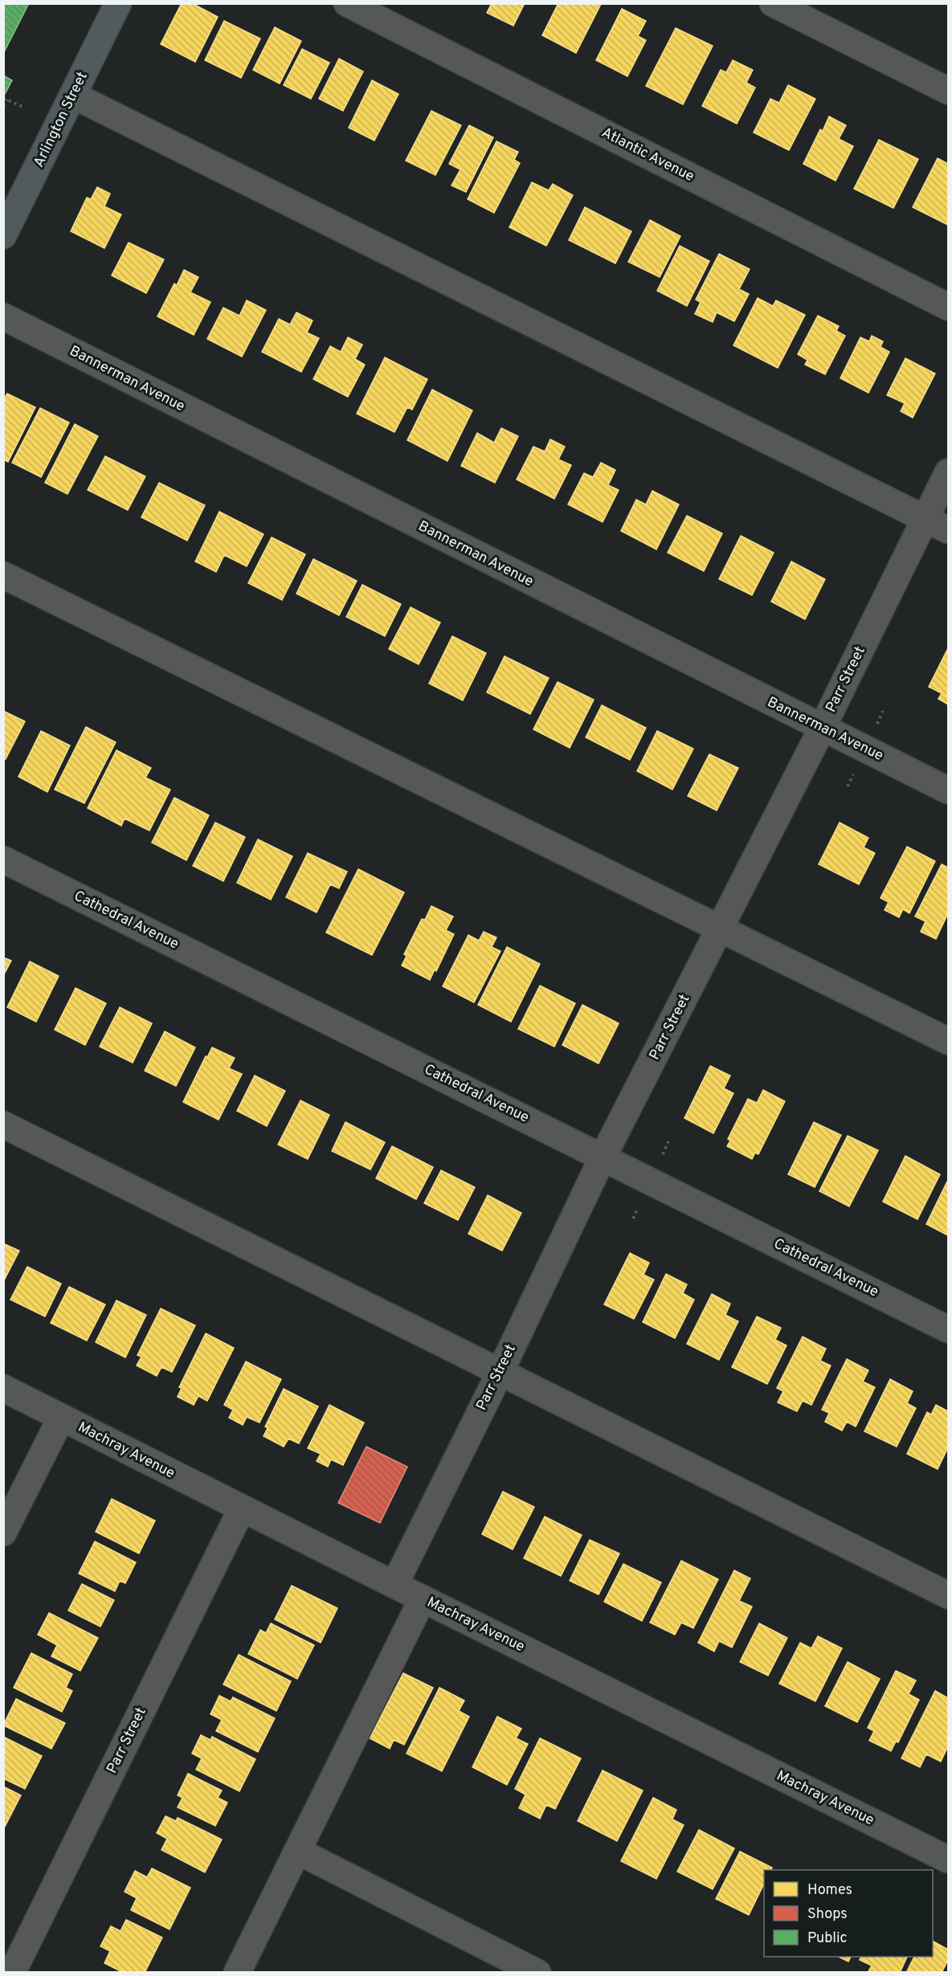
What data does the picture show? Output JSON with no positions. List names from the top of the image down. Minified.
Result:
{"streets":{"main road":["Arlington Street"],"street":["Atlantic Avenue","Bannerman Avenue","Parr Street","Cathedral Avenue","Machray Avenue"]},"crossings":[["Bannerman Avenue","Parr Street"],["Parr Street","Cathedral Avenue"],["Parr Street","Machray Avenue"]],"legend":["Homes","Shops","Public"]}
